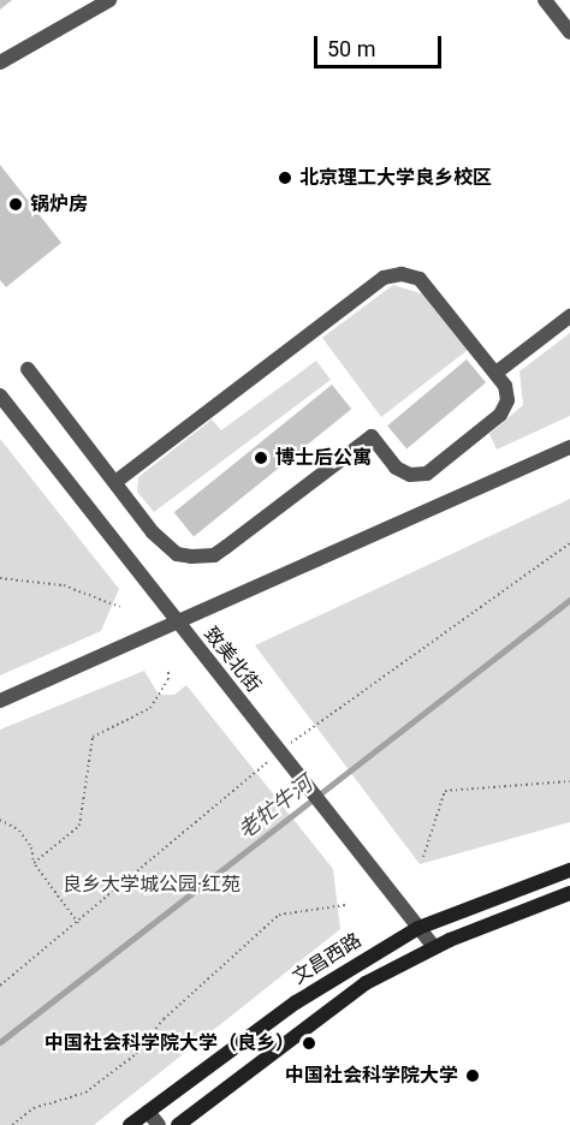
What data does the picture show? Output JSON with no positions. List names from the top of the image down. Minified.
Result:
{"streets":{"main road":["文昌西路"],"street":["致美北街"]},"crossings":[["致美北街","文昌西路"]],"water":["老牤牛河"],"parks":["良乡大学城公园·红苑"],"places":["北京理工大学良乡校区","锅炉房","博士后公寓","中国社会科学院大学（良乡）","中国社会科学院大学"],"scale_bar":"50 m"}
